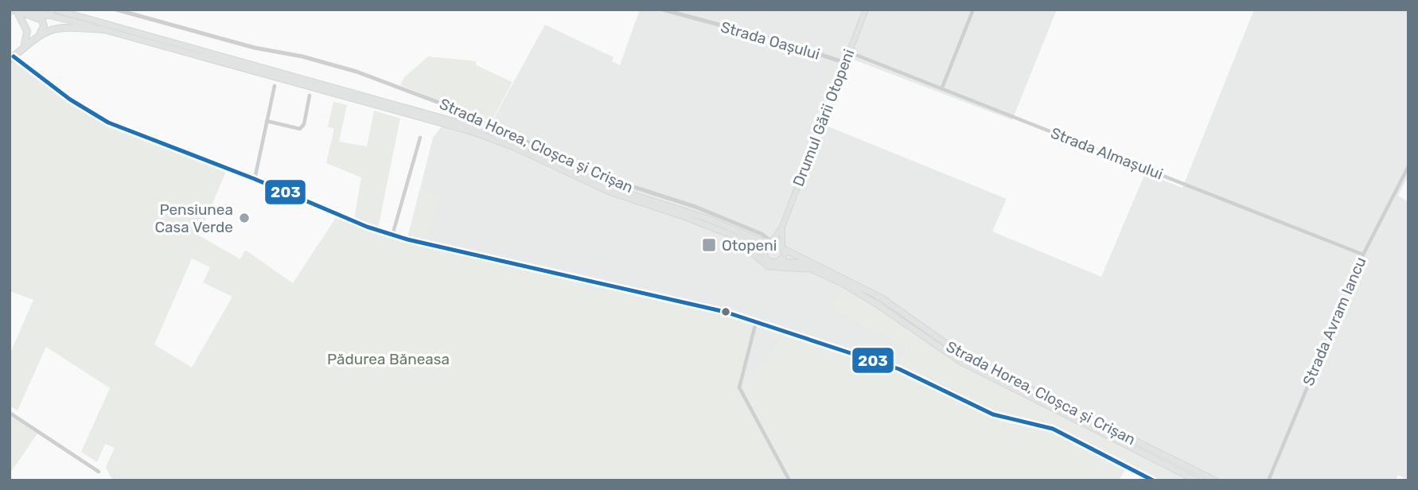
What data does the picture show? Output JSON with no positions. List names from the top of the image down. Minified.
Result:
{"streets":{"main road":["Drumul Gării Otopeni","Strada Horea, Cloșca și Crișan"],"street":["Strada Oașului","Strada Almașului","Strada Avram Iancu"]},"crossings":[["Strada Oașului","Drumul Gării Otopeni"],["Drumul Gării Otopeni","Strada Horea, Cloșca și Crișan"],["Drumul Gării Otopeni","Strada Almașului"],["Strada Almașului","Strada Avram Iancu"]],"parks":["Pădurea Băneasa"],"places":{"other":["Pensiunea Casa Verde"],"transit":["Otopeni"]},"lines":["transit line 203"]}
